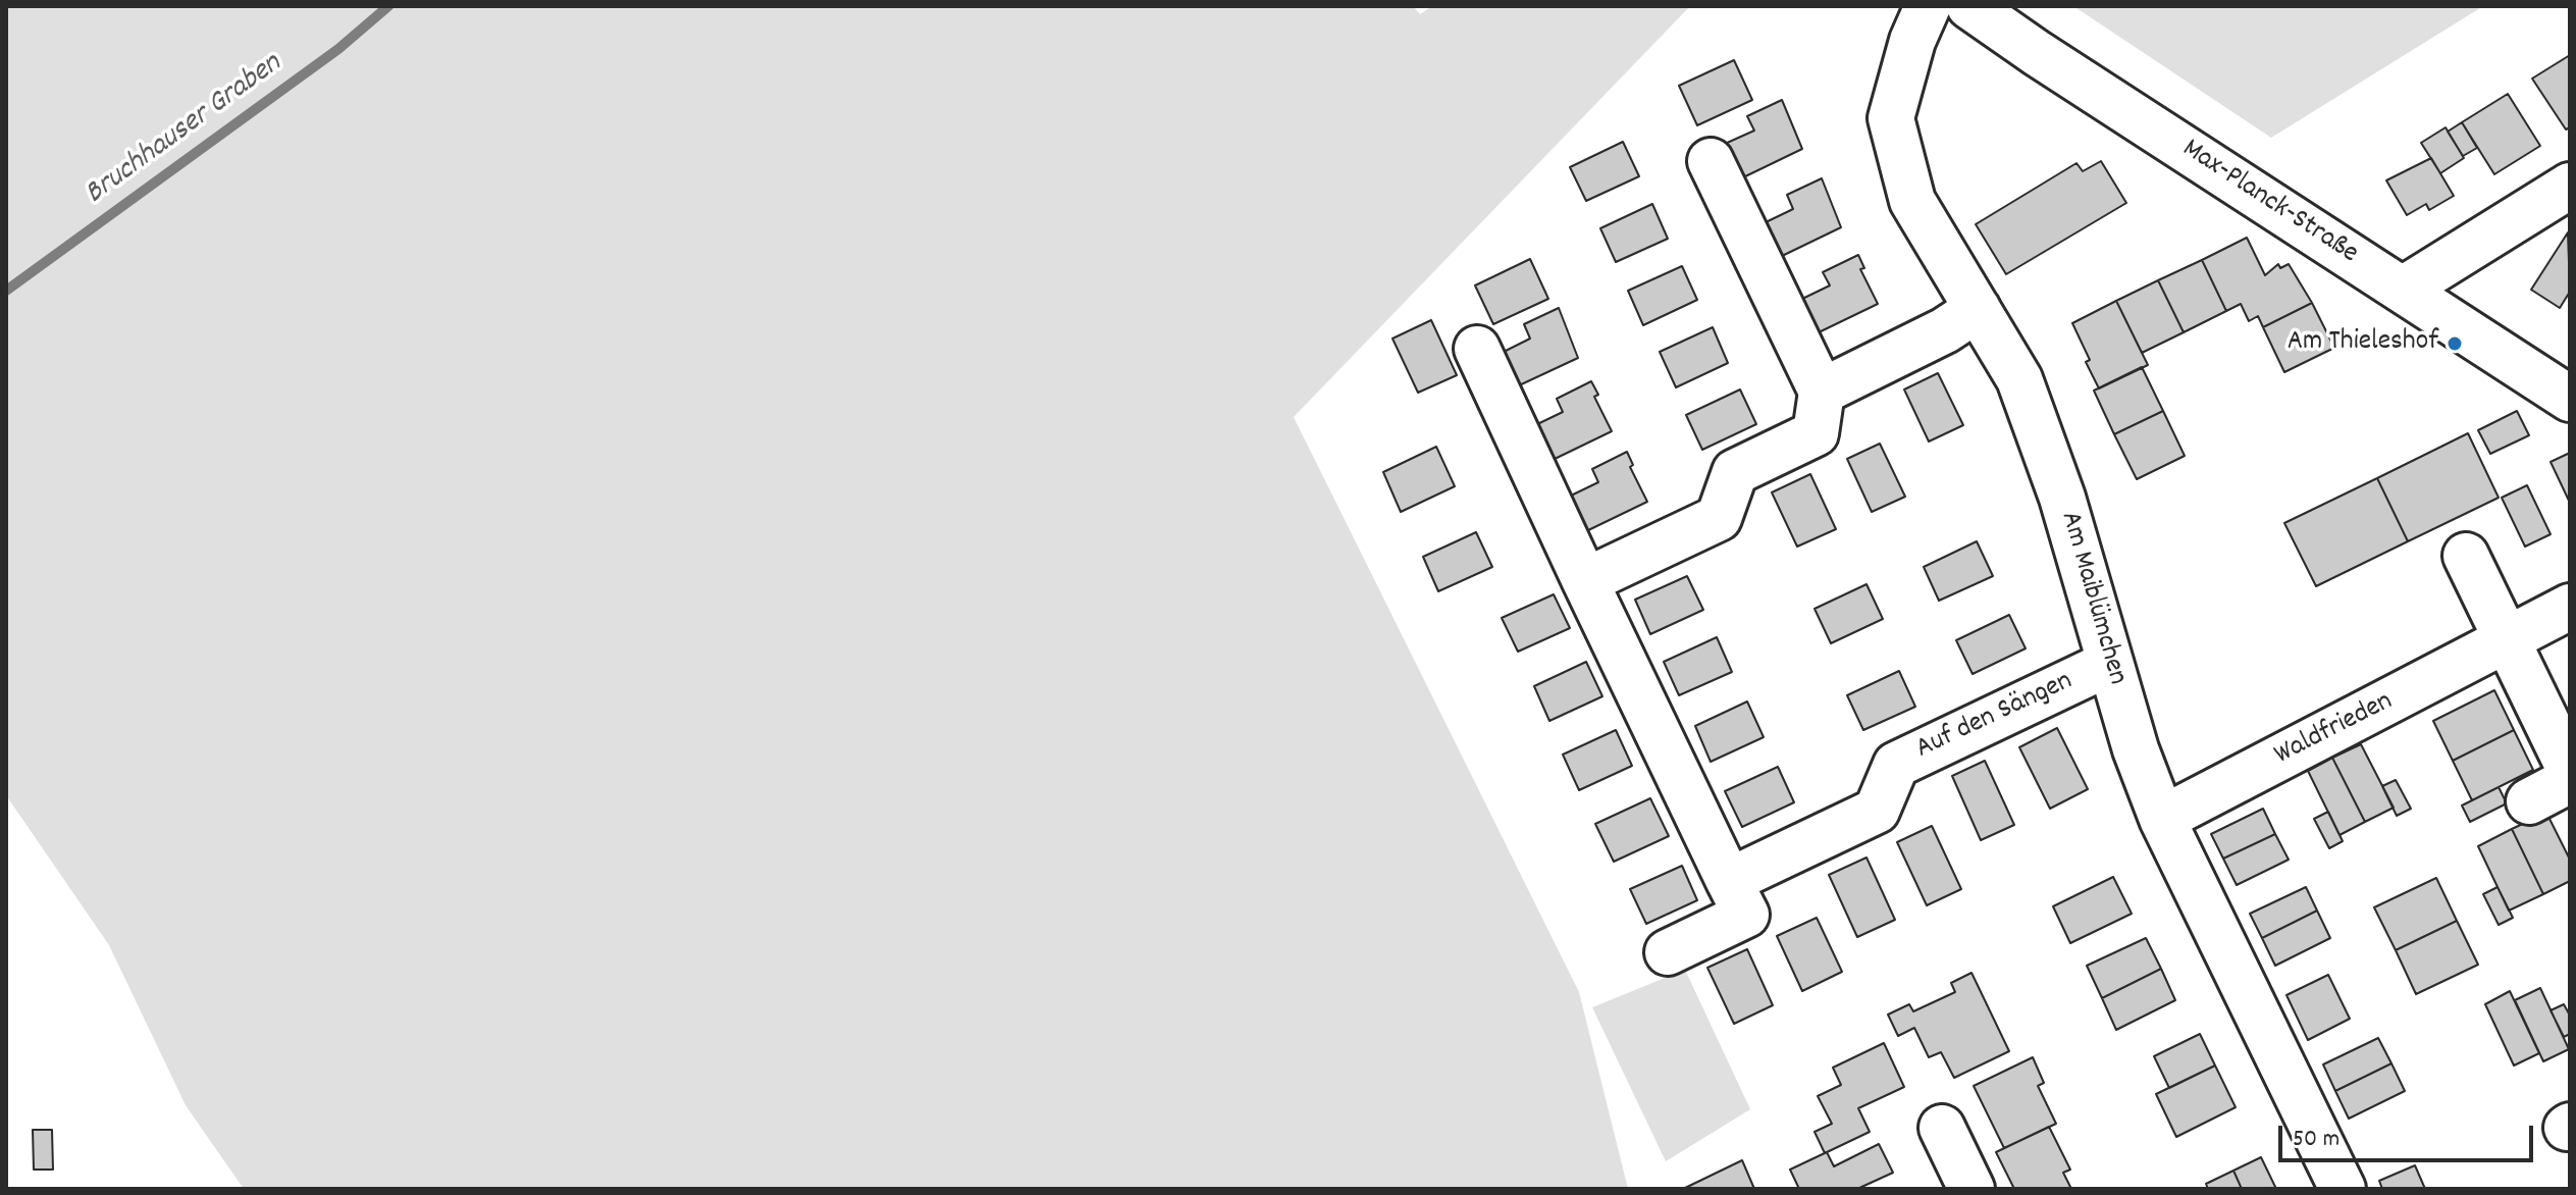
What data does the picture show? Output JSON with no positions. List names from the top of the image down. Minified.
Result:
{"streets":{"street":["Max-Planck-Straße","Am Maiblümchen","Auf den Sängen","Waldfrieden"]},"crossings":[["Am Maiblümchen","Auf den Sängen"],["Am Maiblümchen","Waldfrieden"]],"water":["Bruchhauser Graben"],"places":["Am Thieleshof"],"scale_bar":"50 m"}
